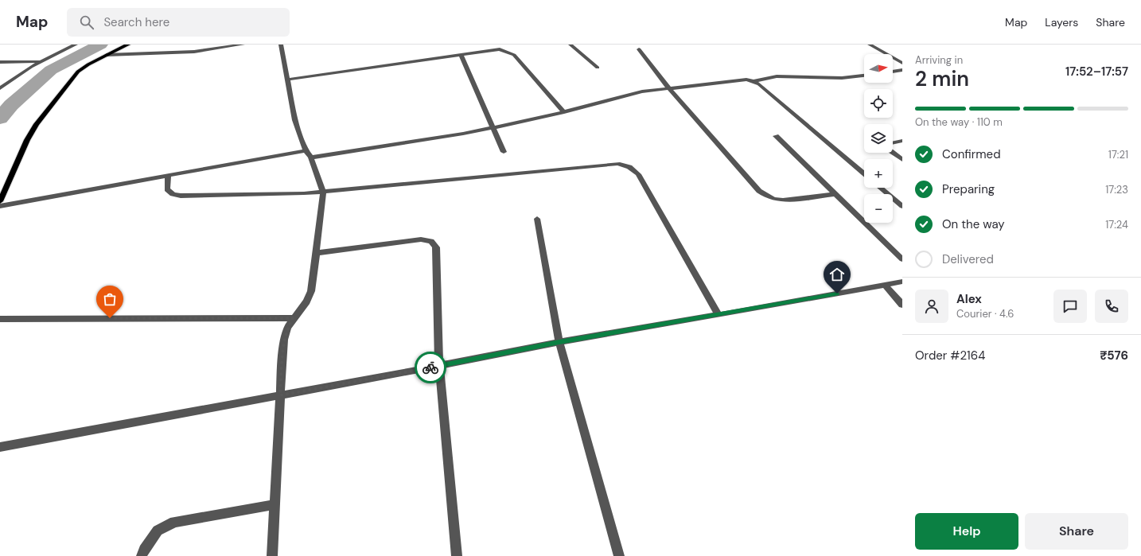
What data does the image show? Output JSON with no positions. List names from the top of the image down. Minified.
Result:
{"north":"right","page":{"header":"Map","search":"Search here","nav":["Map","Layers","Share"],"heading":["2 min","Arriving in","17:52–17:57"],"panel":["Alex","Courier · 4.6","Order #2164","₹576"],"map_buttons":["+","−"],"bar":"On the way · 110 m","list":[["Confirmed","17:21"],["Preparing","17:23"],["On the way","17:24"],"Delivered"],"buttons":["Help","Share"]}}
